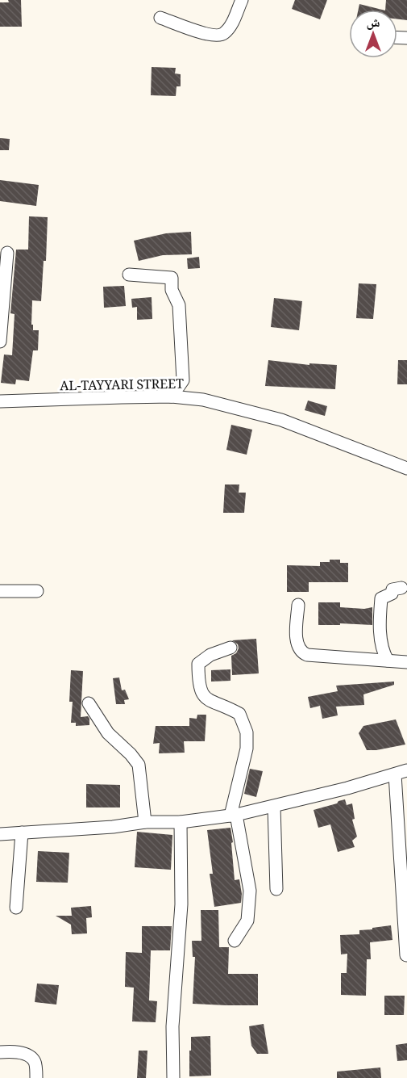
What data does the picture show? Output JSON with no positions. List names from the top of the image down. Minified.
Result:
{"streets":{"street":["AL-TAYYARI STREET"]},"north":"top"}
